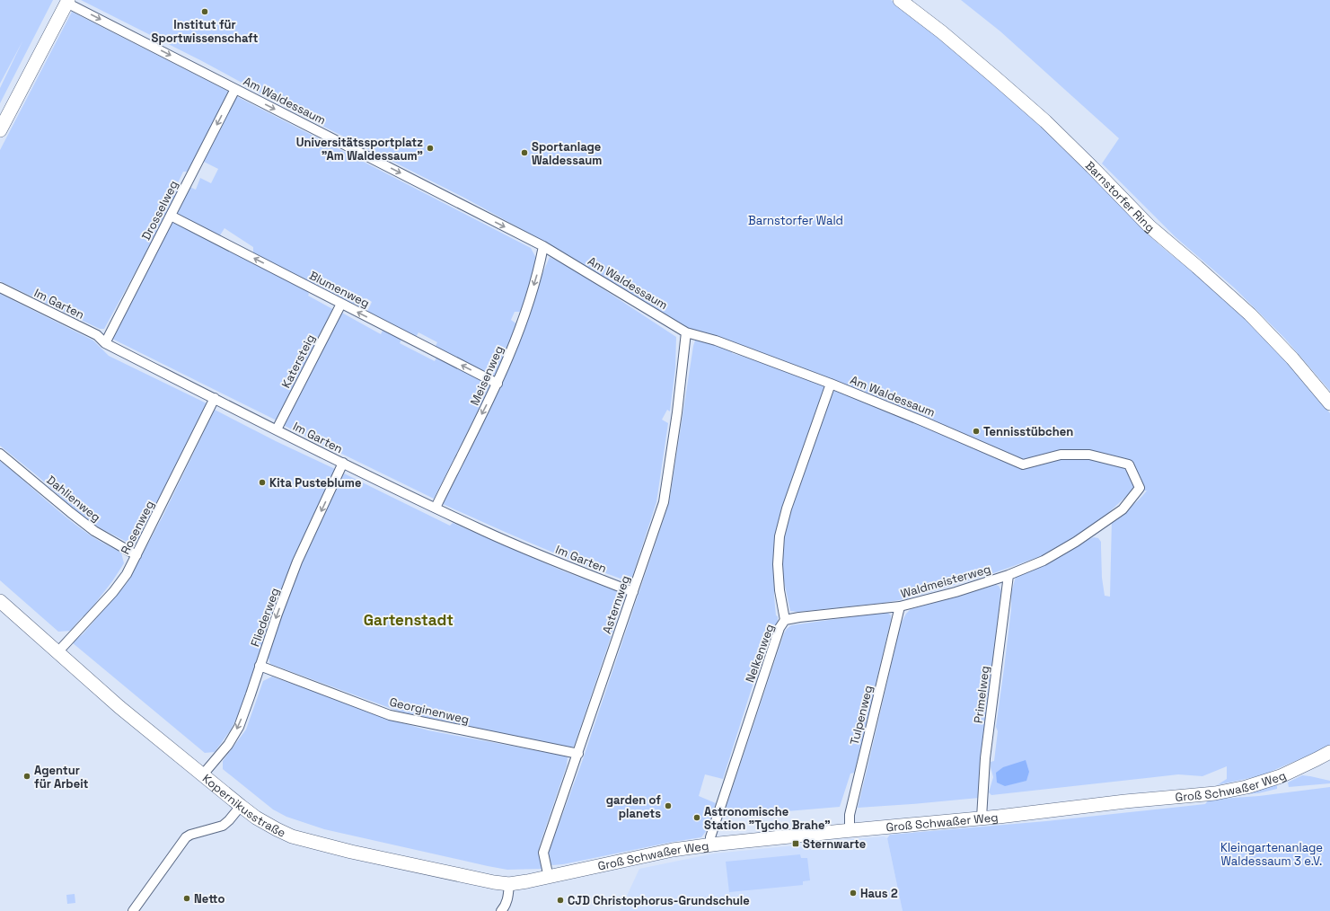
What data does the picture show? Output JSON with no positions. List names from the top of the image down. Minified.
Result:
{"streets":{"street":["Am Waldessaum","Barnstorfer Ring","Drosselweg","Blumenweg","Im Garten","Katersteig","Meisenweg","Dahlienweg","Rosenweg","Waldmeisterweg","Asternweg","Fliederweg","Nelkenweg","Primelweg","Georginenweg","Tulpenweg","Groß Schwaßer Weg","Kopernikusstraße"]},"crossings":[["Am Waldessaum","Drosselweg"],["Am Waldessaum","Meisenweg"],["Am Waldessaum","Waldmeisterweg"],["Am Waldessaum","Asternweg"],["Am Waldessaum","Nelkenweg"],["Drosselweg","Blumenweg"],["Drosselweg","Im Garten"],["Blumenweg","Katersteig"],["Blumenweg","Meisenweg"],["Im Garten","Katersteig"],["Im Garten","Meisenweg"],["Im Garten","Rosenweg"],["Im Garten","Asternweg"],["Im Garten","Fliederweg"],["Dahlienweg","Rosenweg"],["Rosenweg","Kopernikusstraße"],["Waldmeisterweg","Nelkenweg"],["Waldmeisterweg","Primelweg"],["Waldmeisterweg","Tulpenweg"],["Asternweg","Georginenweg"],["Asternweg","Groß Schwaßer Weg"],["Asternweg","Kopernikusstraße"],["Fliederweg","Georginenweg"],["Fliederweg","Kopernikusstraße"],["Nelkenweg","Groß Schwaßer Weg"],["Primelweg","Groß Schwaßer Weg"],["Tulpenweg","Groß Schwaßer Weg"],["Groß Schwaßer Weg","Kopernikusstraße"]],"one_way":["Am Waldessaum","Drosselweg","Blumenweg","Meisenweg","Fliederweg"],"districts":["Gartenstadt"],"parks":["Barnstorfer Wald","Kleingartenanlage Waldessaum 3 e.V."],"places":{"other":["Institut für Sportwissenschaft","Universitätssportplatz \"Am Waldessaum\"","Sportanlage Waldessaum","Tennisstübchen","Kita Pusteblume","Agentur für Arbeit","garden of planets","Astronomische Station \"Tycho Brahe\"","Haus 2","Netto","CJD Christophorus-Grundschule"],"transit":["Sternwarte"]}}
